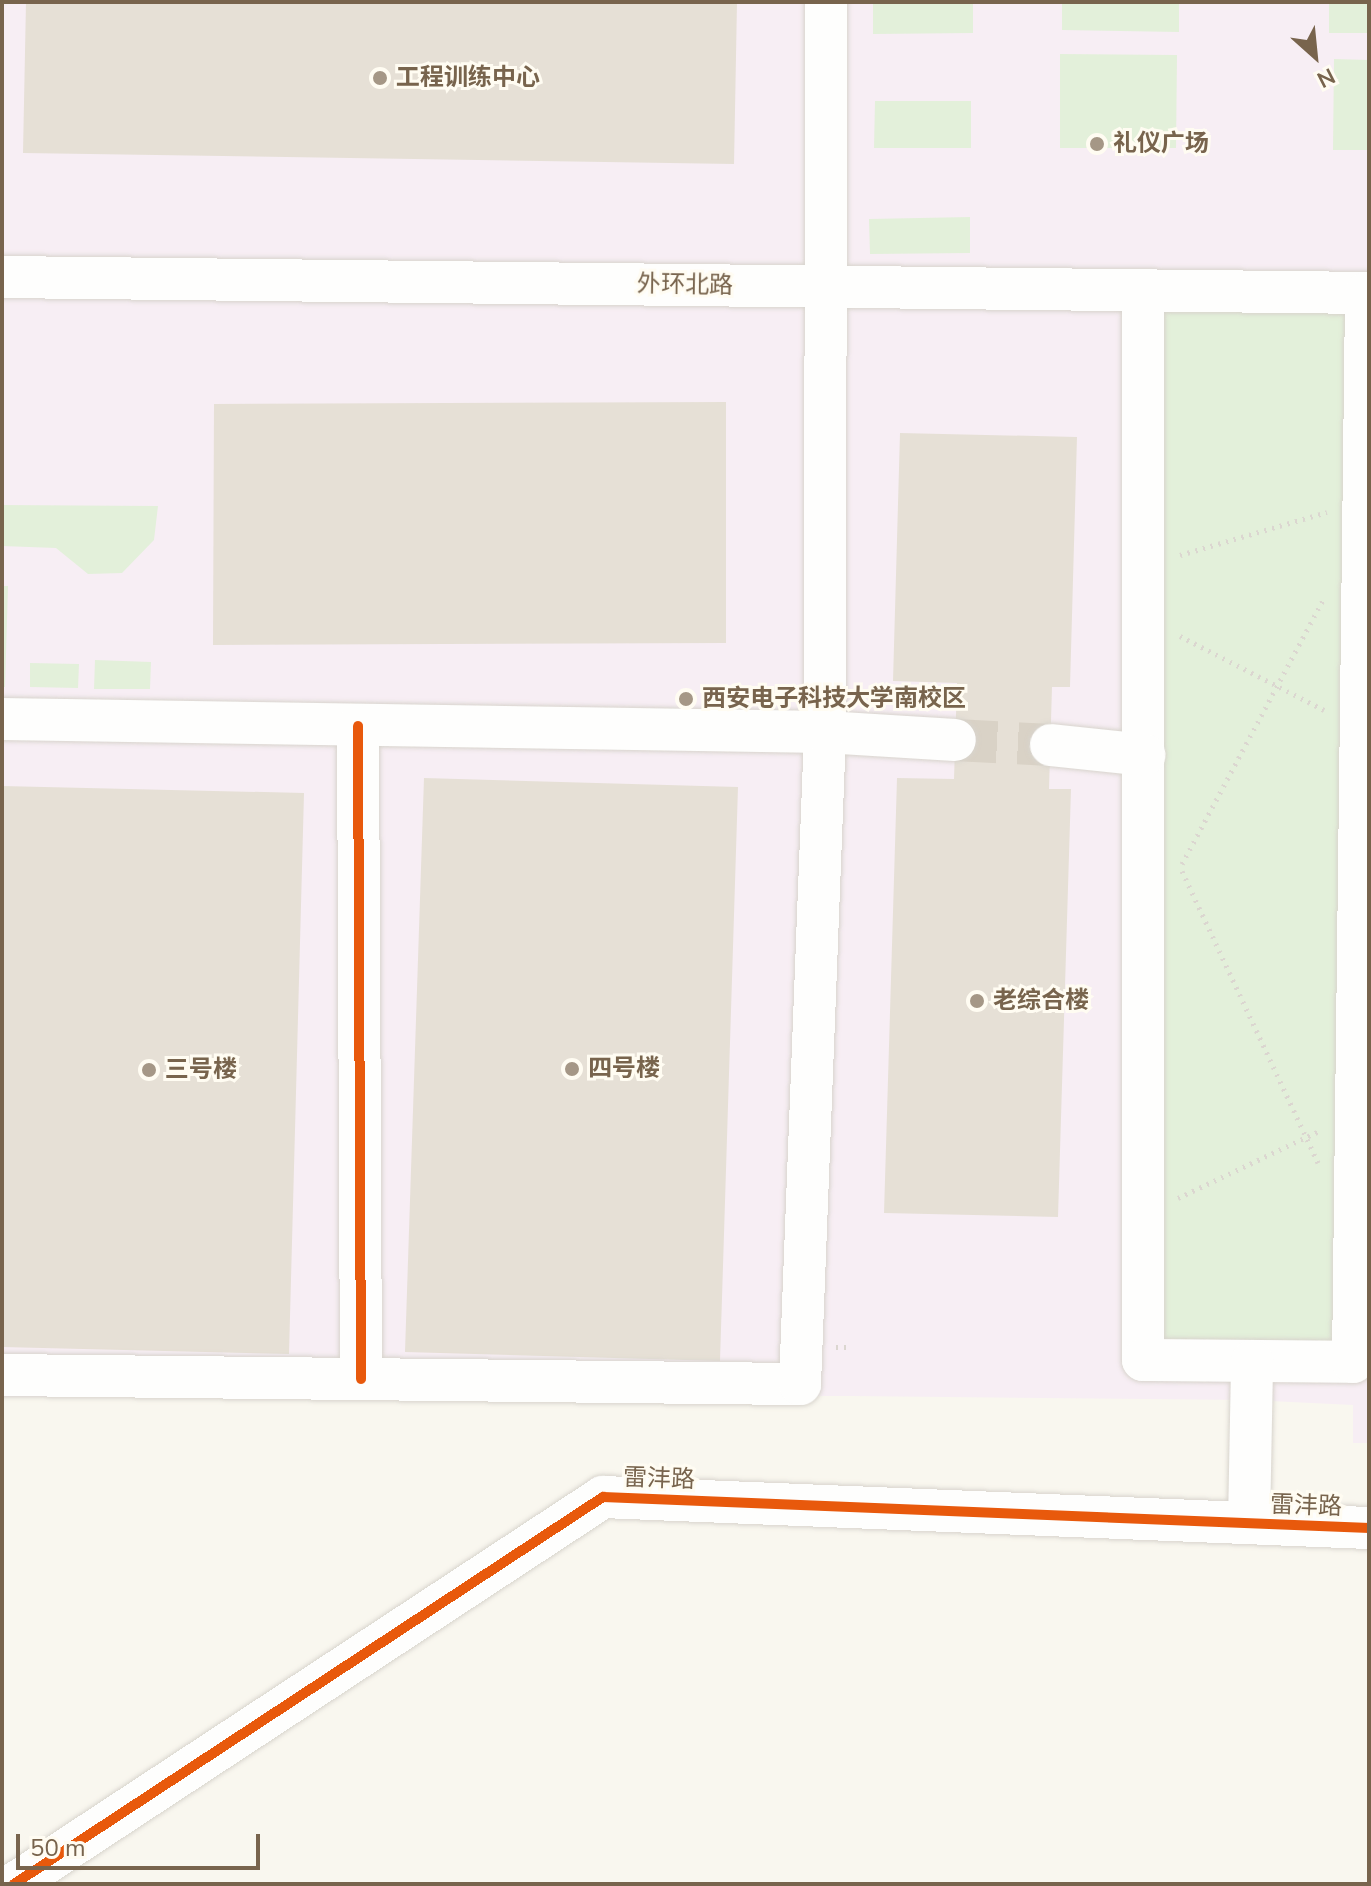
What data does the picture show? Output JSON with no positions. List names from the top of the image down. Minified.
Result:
{"streets":{"street":["外环北路","雷沣路"]},"places":["工程训练中心","礼仪广场","西安电子科技大学南校区","老综合楼","四号楼","三号楼"],"scale_bar":"50 m","north":"bottom right"}
